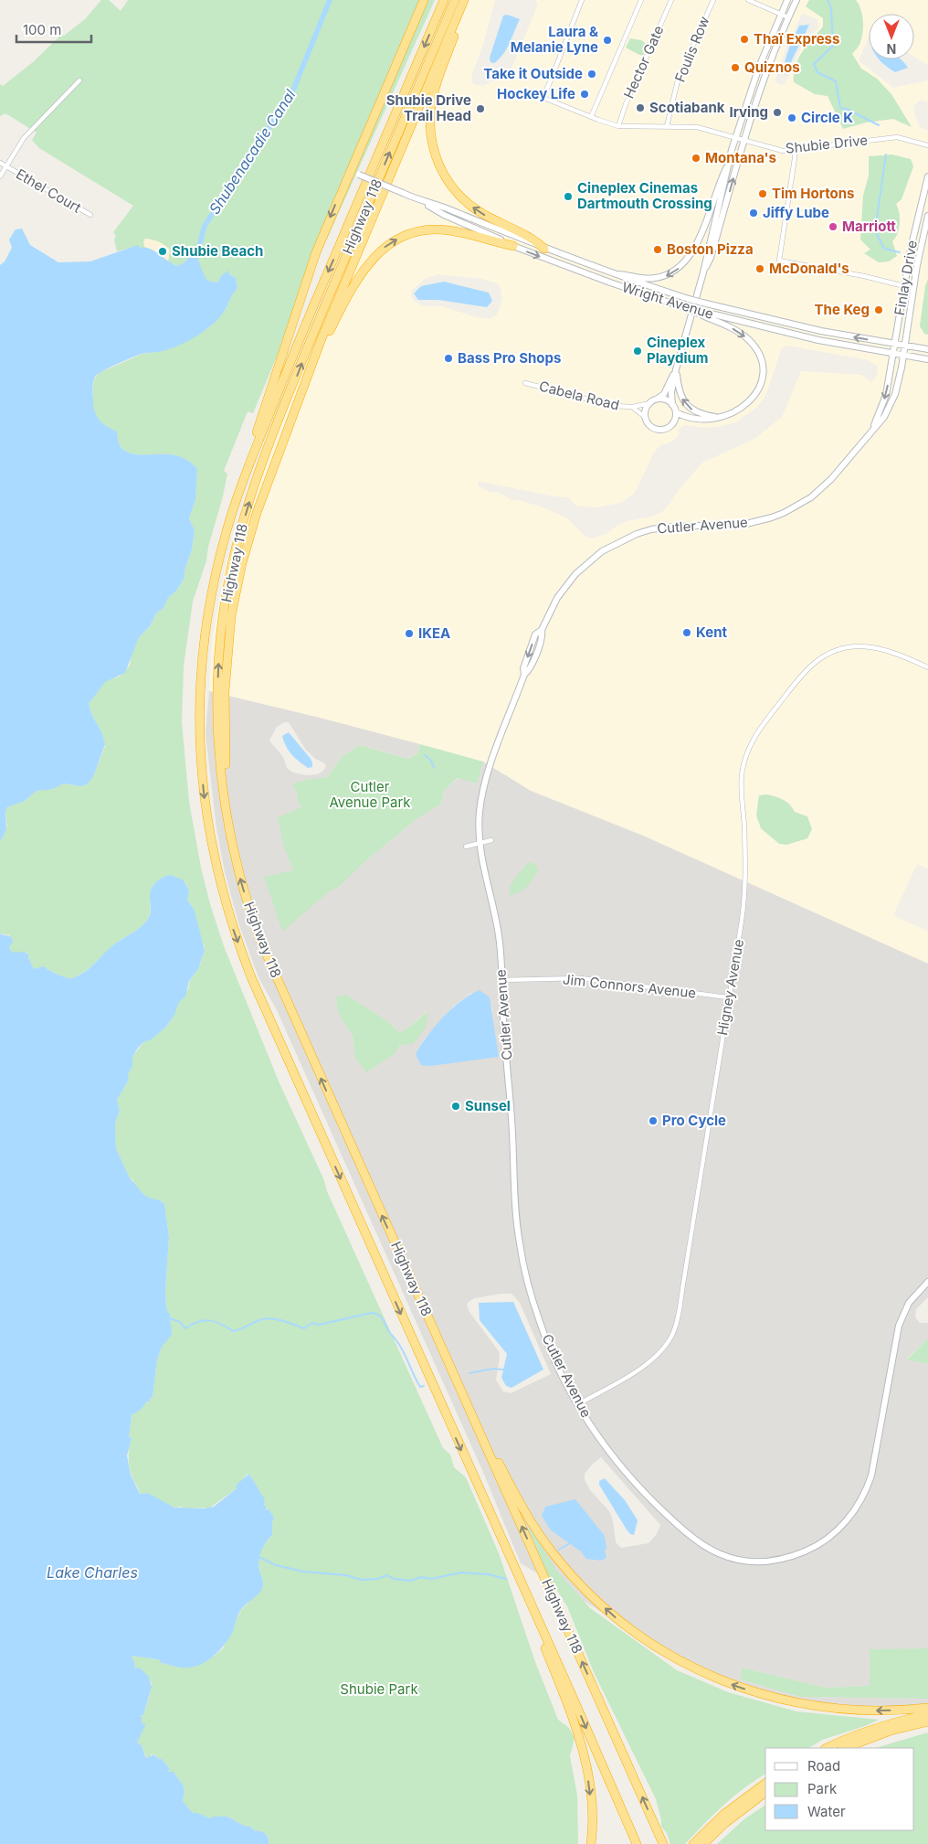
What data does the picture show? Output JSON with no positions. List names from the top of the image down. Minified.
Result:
{"streets":{"highway":["Highway 118"],"street":["Foulis Row","Hector Gate","Shubie Drive","Ethel Court","Finlay Drive","Wright Avenue","Cabela Road","Cutler Avenue","Jim Connors Avenue","Higney Avenue"]},"crossings":[["Foulis Row","Shubie Drive"],["Hector Gate","Shubie Drive"],["Finlay Drive","Wright Avenue"],["Finlay Drive","Cutler Avenue"],["Wright Avenue","Cutler Avenue"],["Cutler Avenue","Jim Connors Avenue"],["Cutler Avenue","Higney Avenue"],["Jim Connors Avenue","Higney Avenue"]],"water":["Shubenacadie Canal","Lake Charles"],"parks":["Cutler Avenue Park","Shubie Park"],"places":["Thaï Express","Laura & Melanie Lyne","Quiznos","Take it Outside","Hockey Life","Scotiabank","Shubie Drive Trail Head","Irving","Circle K","Montana's","Tim Hortons","Cineplex Cinemas Dartmouth Crossing","Jiffy Lube","Marriott","Boston Pizza","Shubie Beach","McDonald's","The Keg","Cineplex Playdium","Bass Pro Shops","Kent","IKEA","Sunsel","Pro Cycle"],"legend":["Road","Park","Water"],"scale_bar":"100 m","north":"bottom"}
